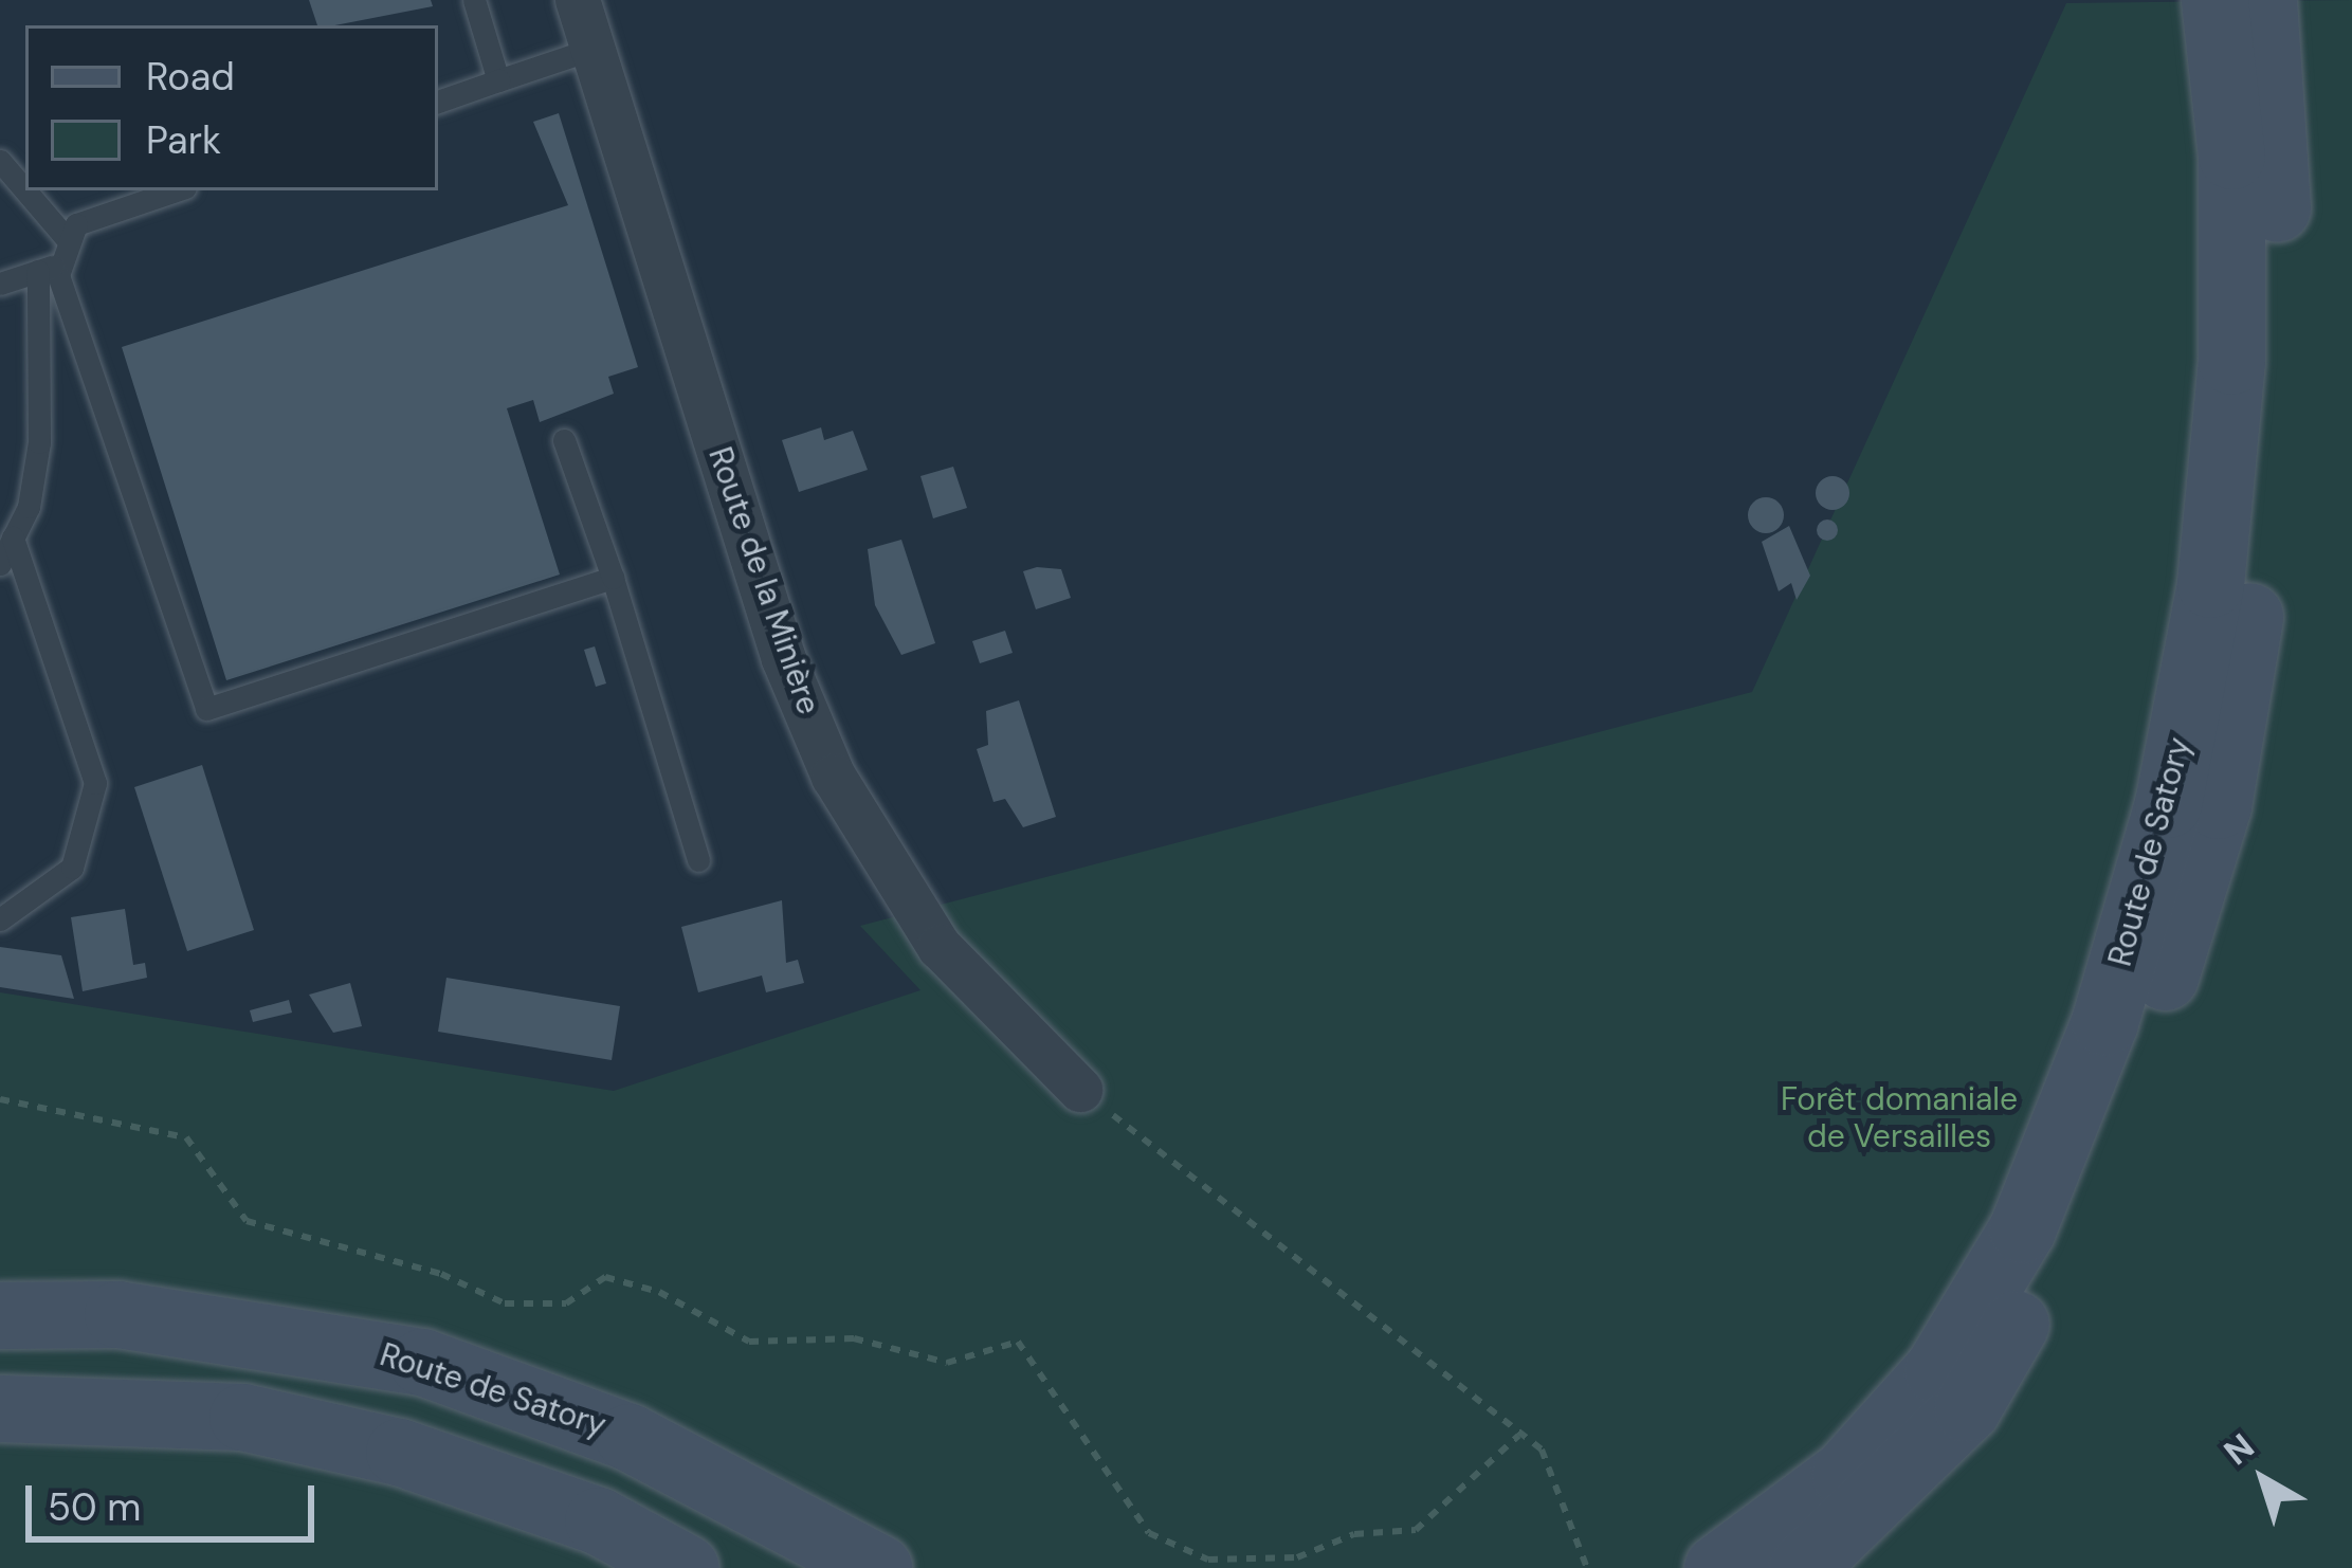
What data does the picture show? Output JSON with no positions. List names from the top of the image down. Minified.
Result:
{"streets":{"main road":["Route de Satory"],"street":["Route de la Minière"]},"parks":["Forêt domaniale de Versailles"],"legend":["Road","Park"],"scale_bar":"50 m","north":"top left"}
